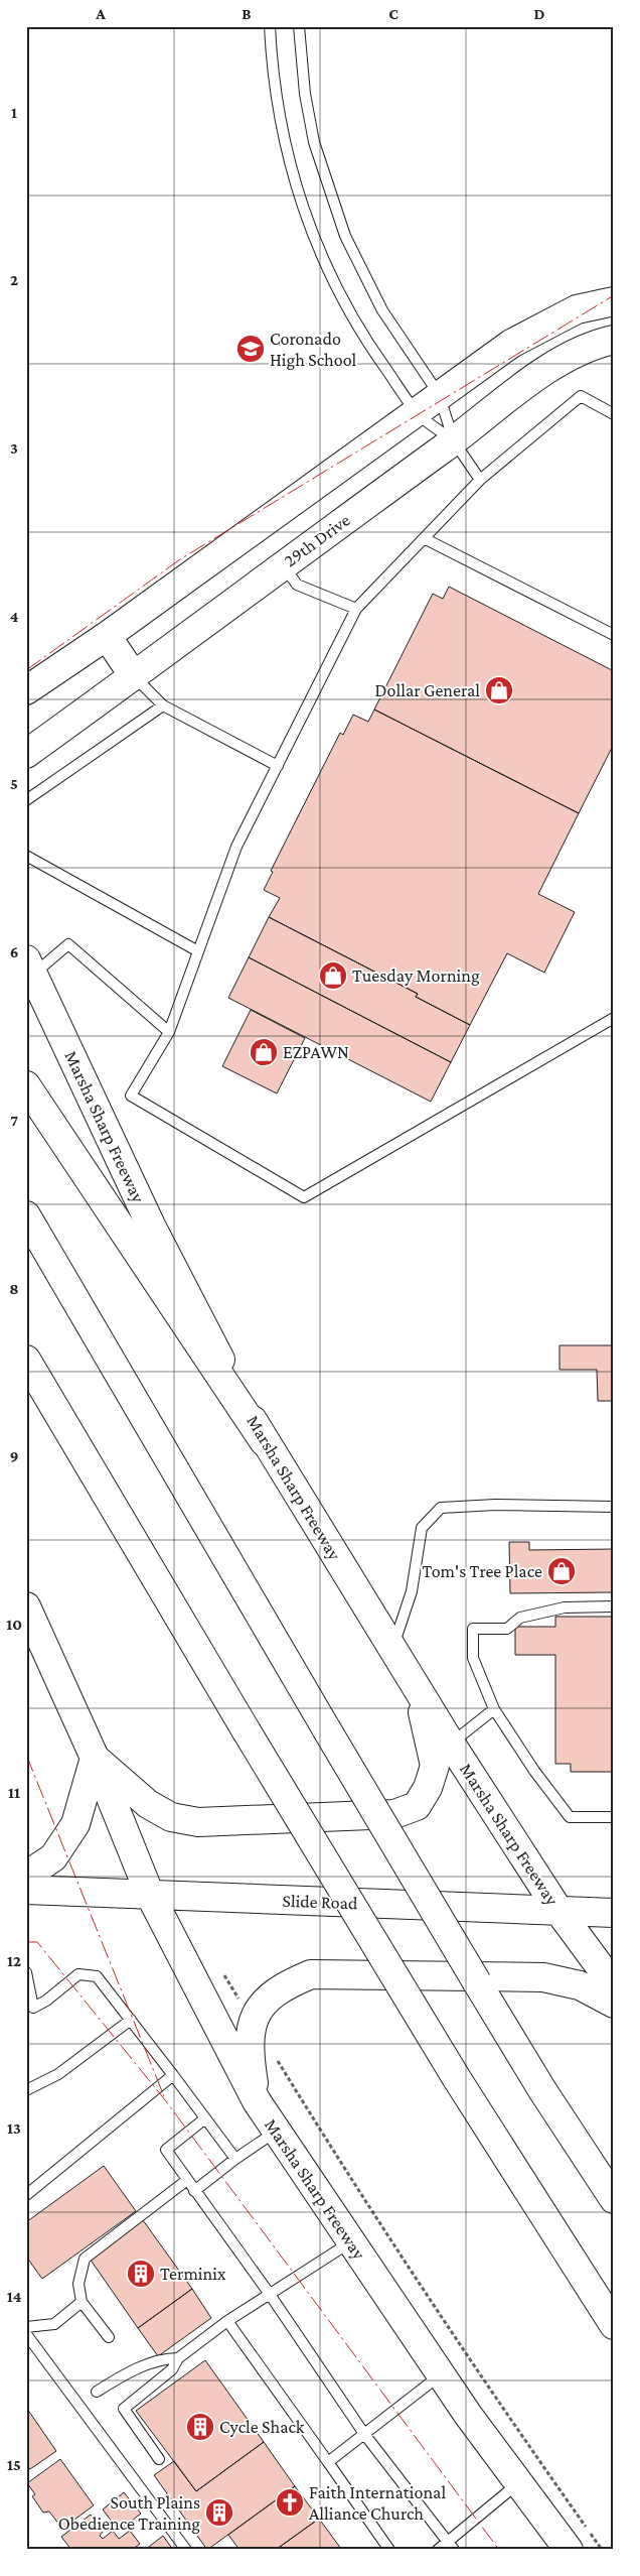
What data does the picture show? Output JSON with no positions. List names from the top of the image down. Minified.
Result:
{"streets":{"main road":["29th Drive","Marsha Sharp Freeway","Slide Road"]},"crossings":[["Marsha Sharp Freeway","Slide Road"]],"places":{"school or university":["Coronado High School"],"shop":["Dollar General","Tuesday Morning","EZPAWN","Tom's Tree Place"],"building":["Terminix","Cycle Shack","South Plains Obedience Training"],"church":["Faith International Alliance Church"]},"grid":{"columns":["A","B","C","D"],"rows":["1","2","3","4","5","6","7","8","9","10","11","12","13","14","15"]}}
